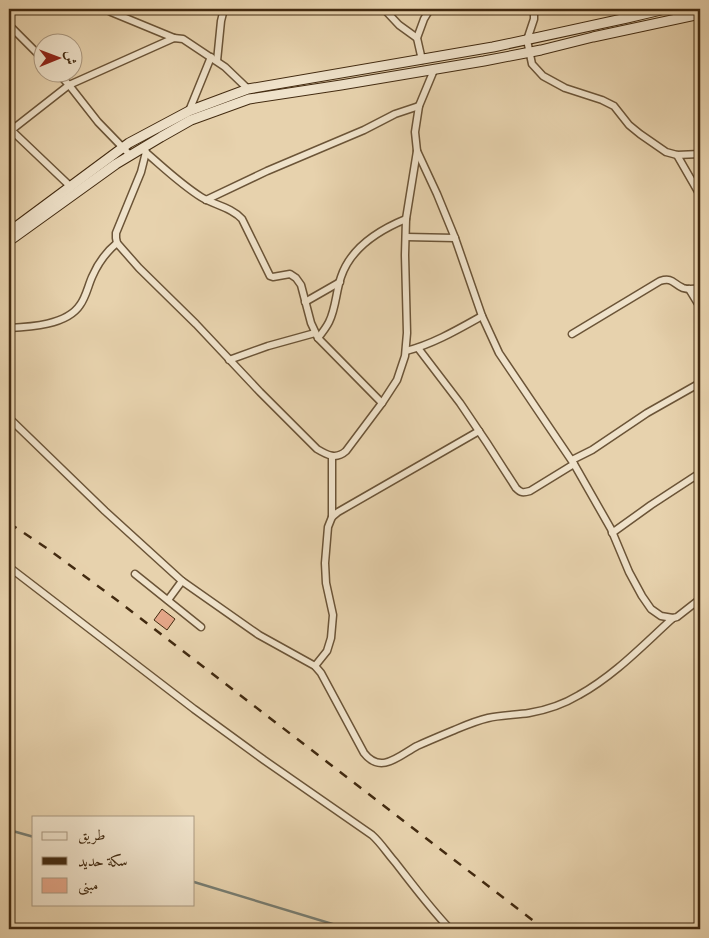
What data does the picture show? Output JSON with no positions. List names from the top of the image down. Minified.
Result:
{"legend":["طريق","سكة حديد","مبنى"],"north":"right"}
